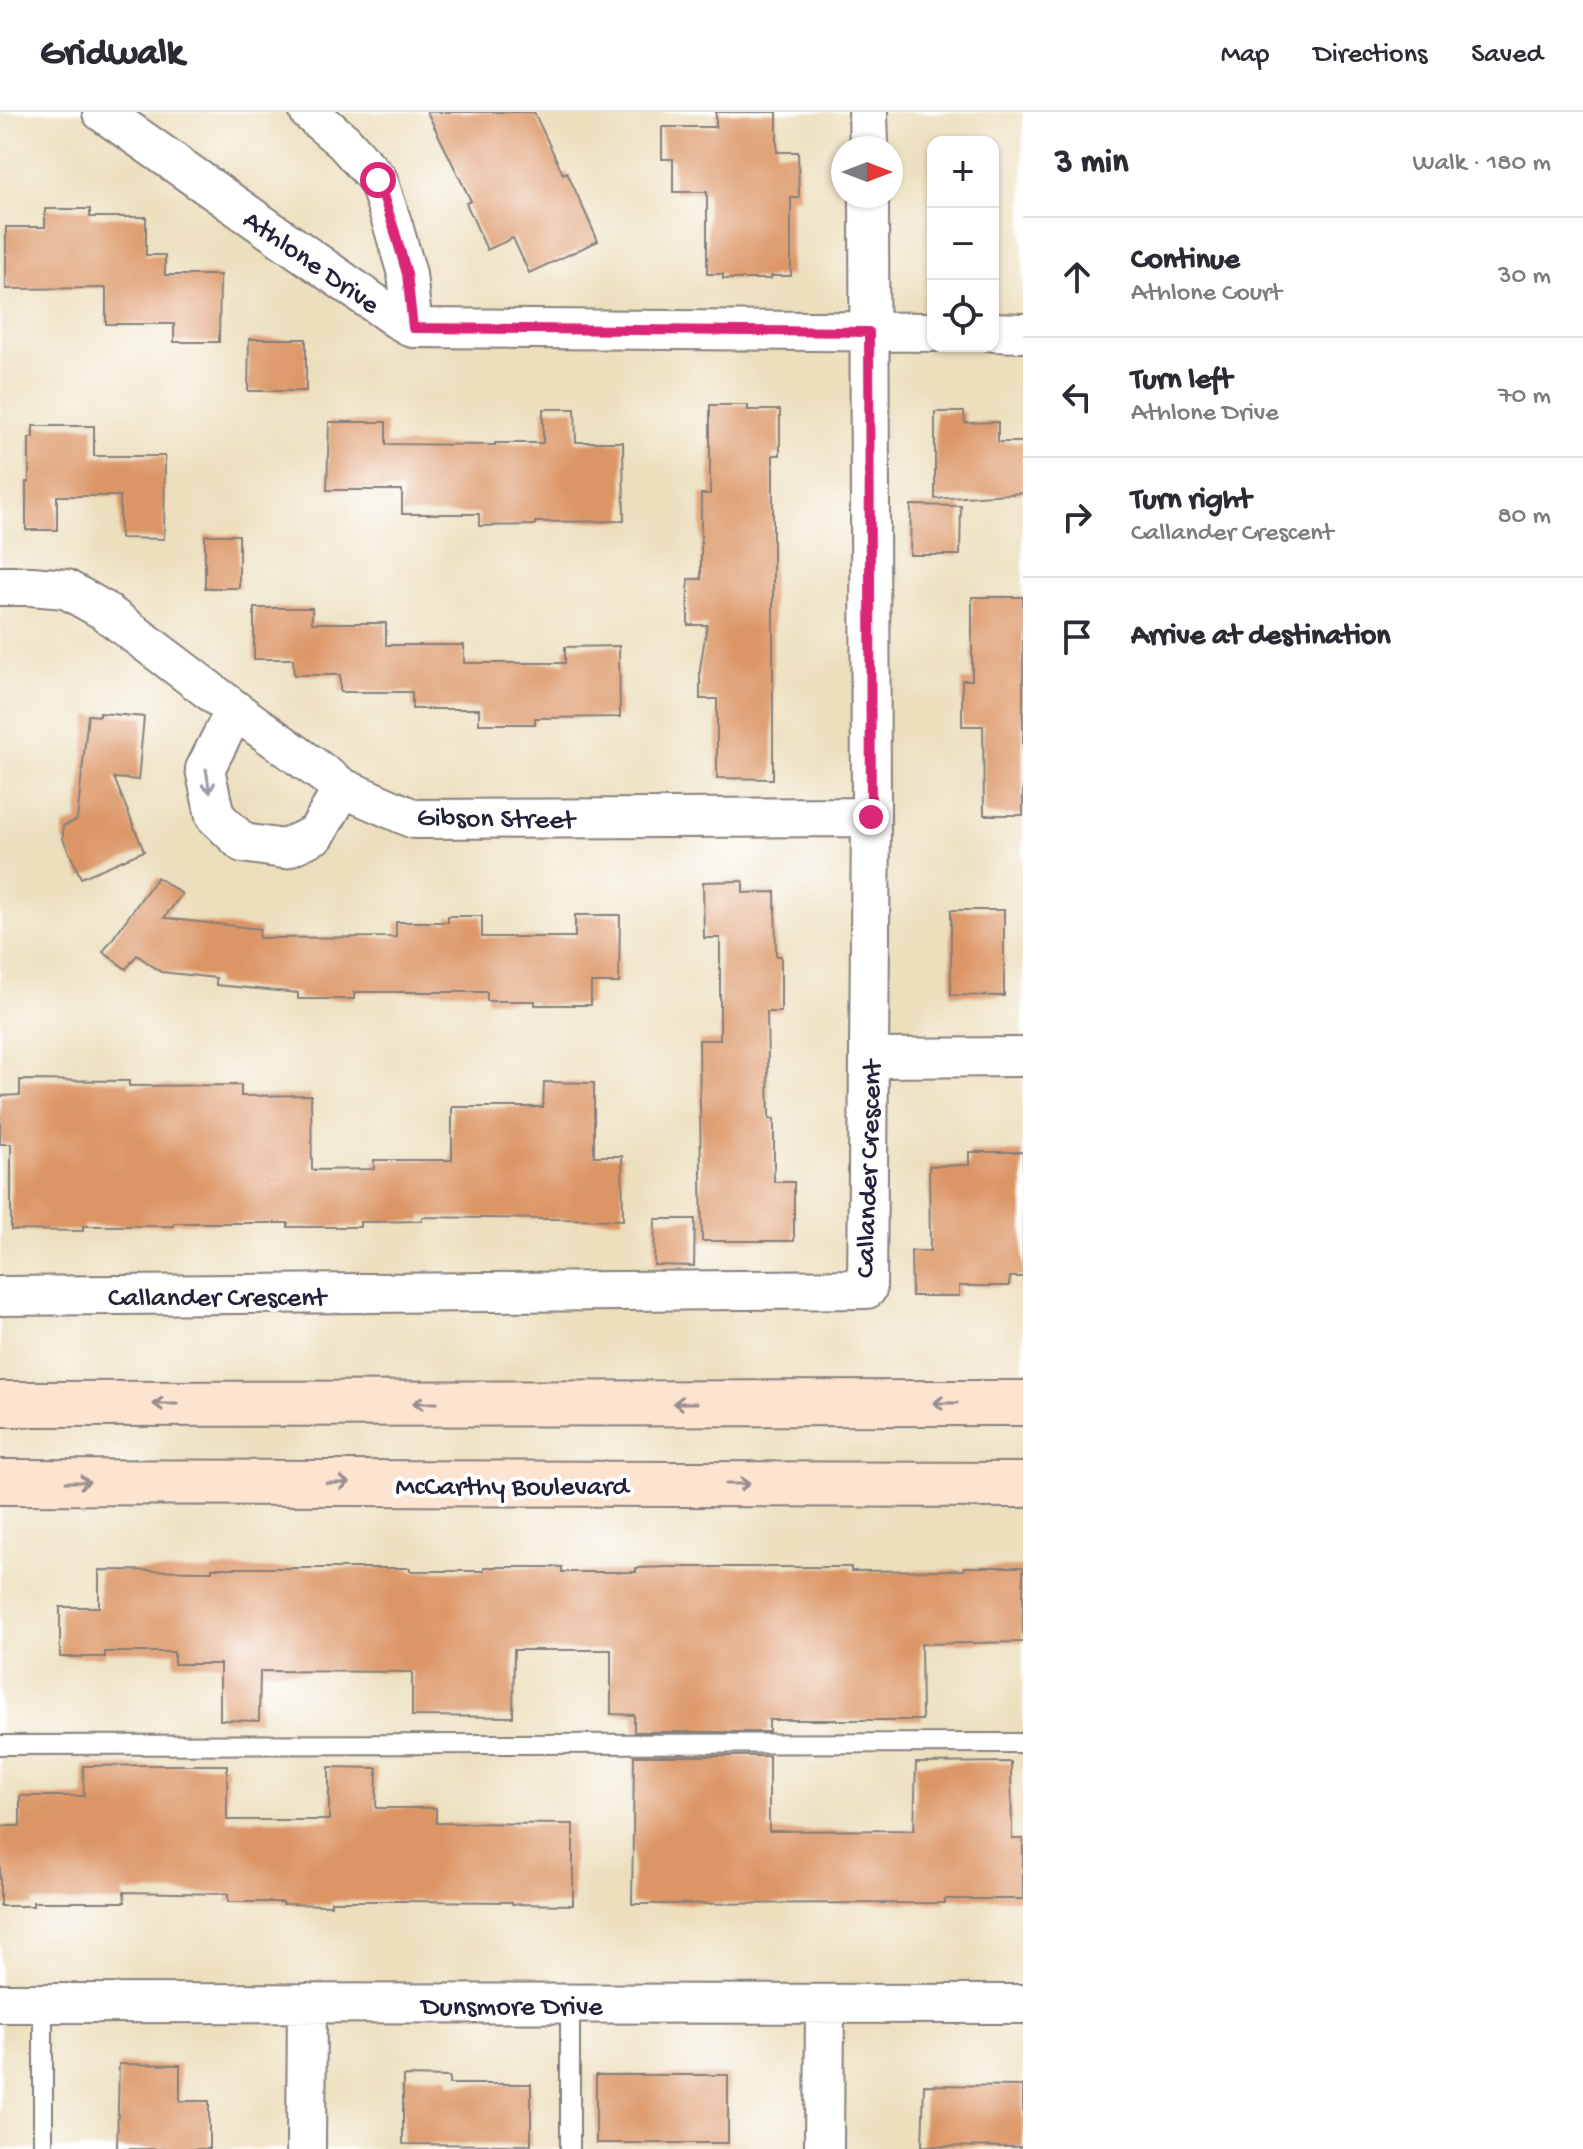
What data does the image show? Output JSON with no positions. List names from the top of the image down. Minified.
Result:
{"streets":{"main road":["McCarthy Boulevard"],"street":["Athlone Drive","Gibson Street","Callander Crescent","Dunsmore Drive"]},"crossings":[["Athlone Drive","Callander Crescent"],["Gibson Street","Callander Crescent"]],"north":"right","page":{"header":"Gridwalk","nav":["Map","Directions","Saved"],"heading":["3 min","Walk · 180 m"],"map_buttons":["+","−"],"list":[["Continue","Athlone Court","30 m"],["Turn left","Athlone Drive","70 m"],["Turn right","Callander Crescent","80 m"],"Arrive at destination"]}}
